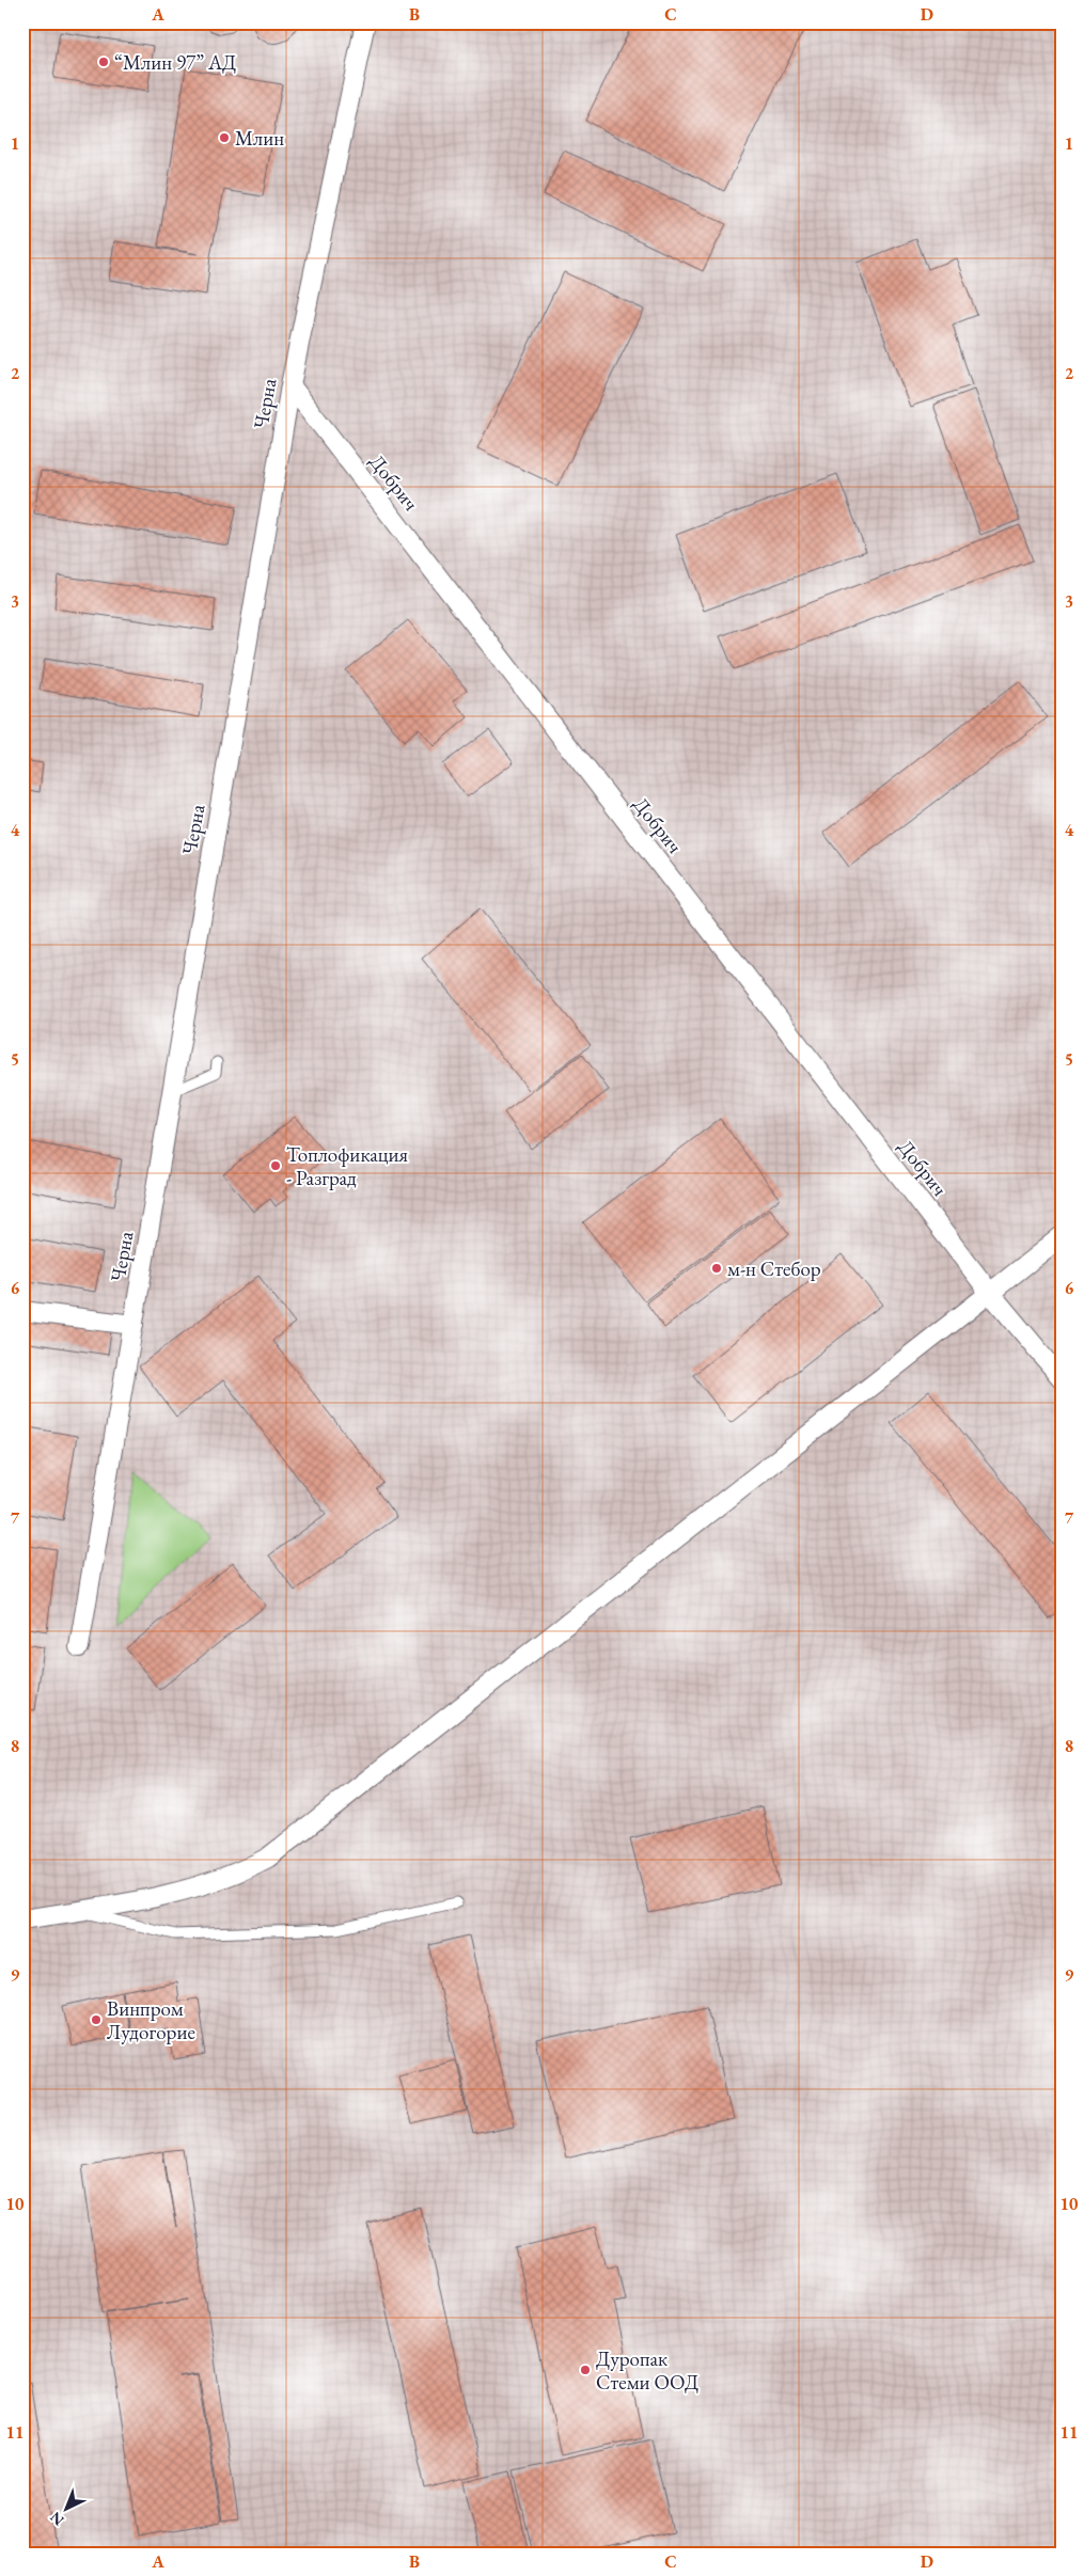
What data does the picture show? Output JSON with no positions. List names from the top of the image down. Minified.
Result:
{"streets":{"street":["Черна","Добрич"]},"crossings":[["Черна","Добрич"]],"places":["“Млин 97” АД","Млин","Топлофикация - Разград","м-н Стебор","Винпром Лудогорие","Дуропак Стеми ООД"],"north":"bottom left","grid":{"columns":["A","B","C","D"],"rows":["1","2","3","4","5","6","7","8","9","10","11"]}}
